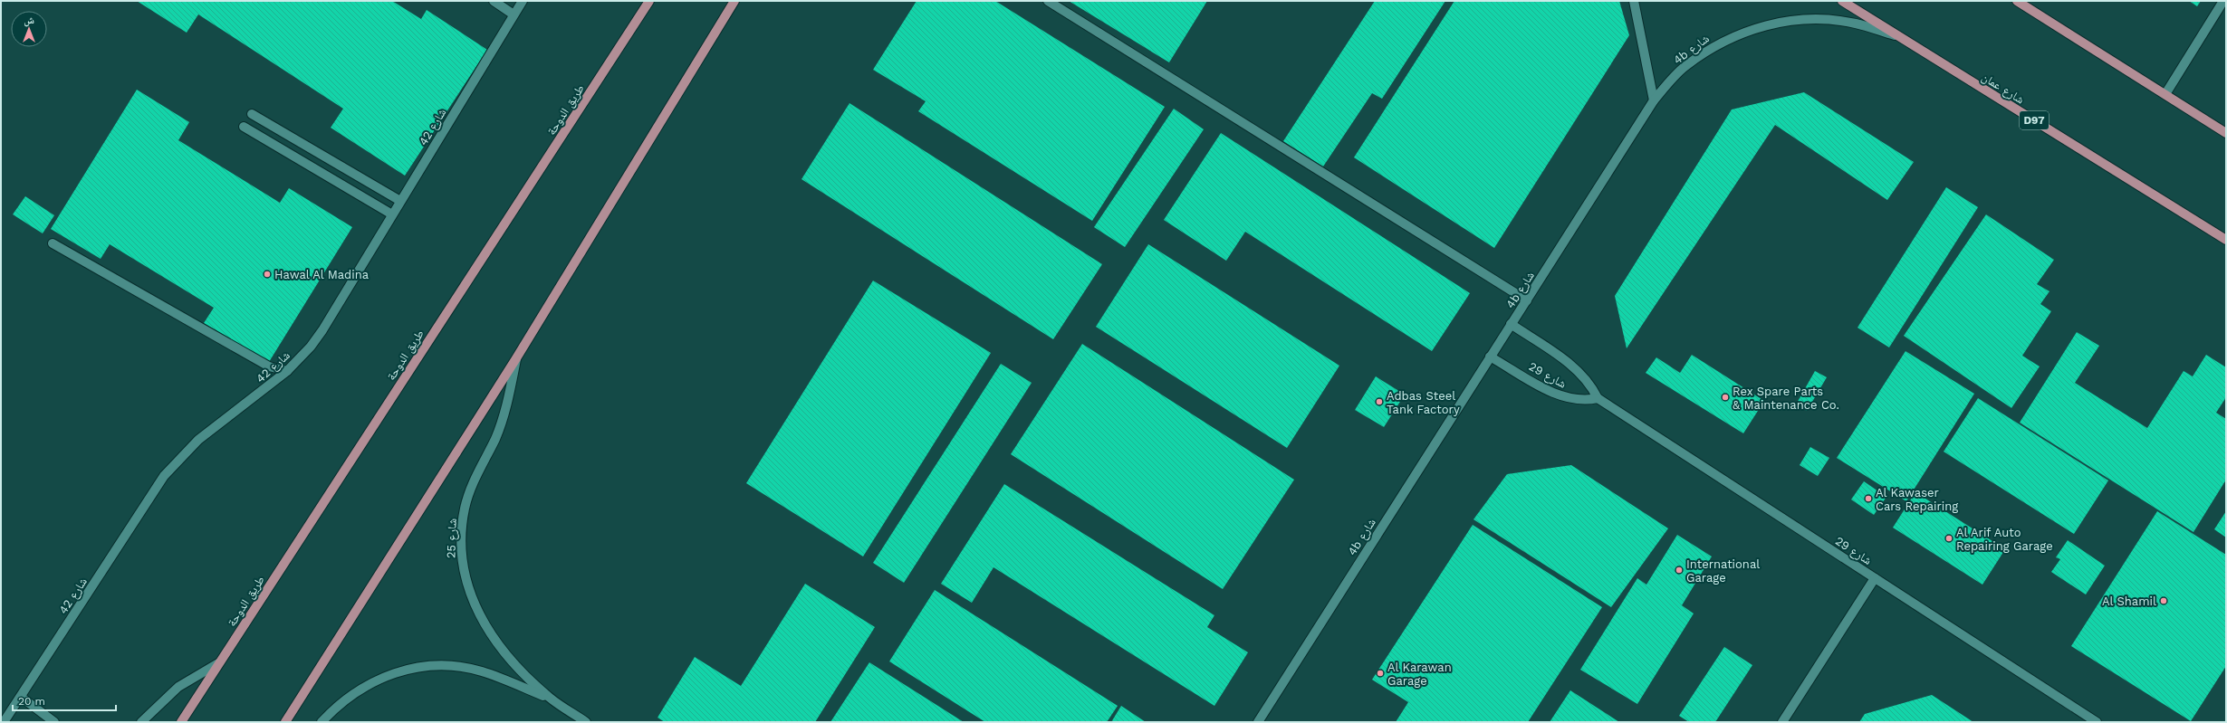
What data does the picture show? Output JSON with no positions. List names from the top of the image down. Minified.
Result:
{"streets":{"main road":["شارع عمان","طريق الدوحة","D97"],"street":["4b شارع","شارع 42","شارع 29","شارع 25"]},"crossings":[["4b شارع","شارع عمان"],["4b شارع","شارع 29"]],"places":["Hawal Al Madina","Rex Spare Parts & Maintenance Co.","Adbas Steel Tank Factory","Al Kawaser Cars Repairing","Al Arif Auto Repairing Garage","International Garage","Al Shamil","Al Karawan Garage"],"scale_bar":"20 m","north":"top"}
